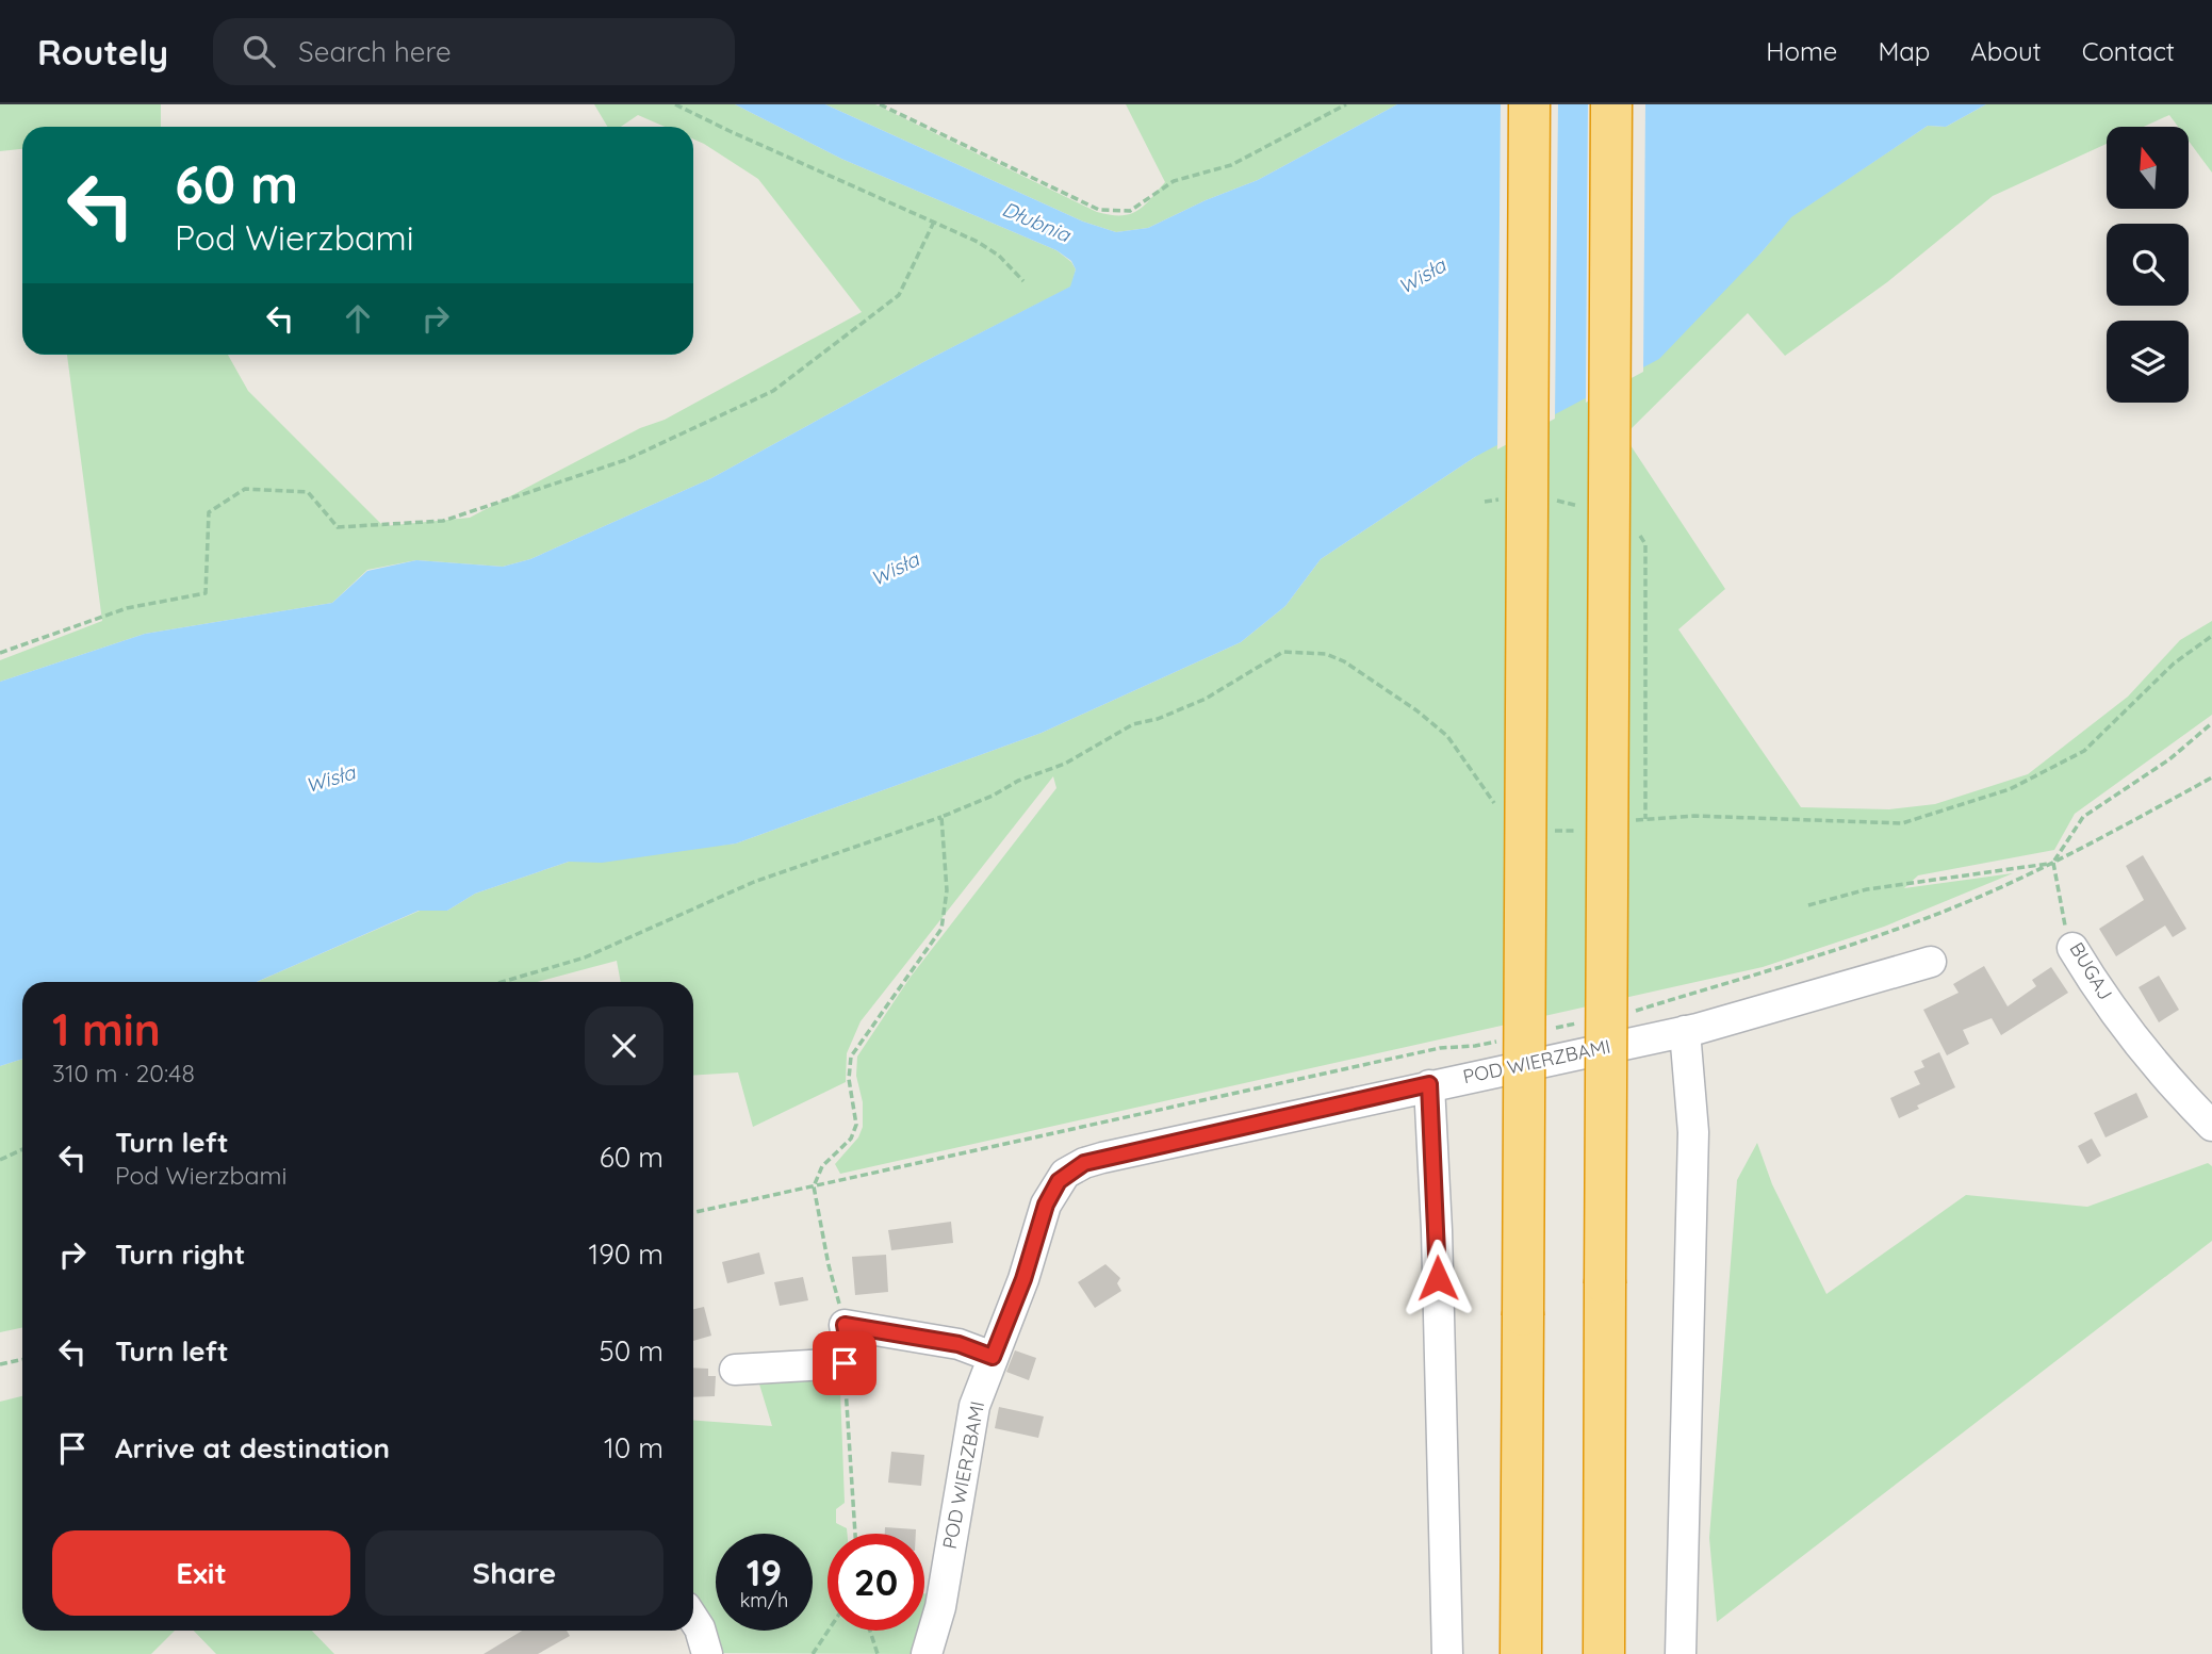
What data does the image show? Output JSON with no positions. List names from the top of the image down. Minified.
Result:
{"streets":{"street":["BUGAJ","POD WIERZBAMI"]},"water":["Dłubnia","Wisła"],"north":"top","page":{"header":"Routely","search":"Search here","nav":["Home","Map","About","Contact"],"turn":["60 m","Pod Wierzbami"],"heading":["1 min","310 m · 20:48"],"list":[{"name":"Turn left","note":"Pod Wierzbami","value":"60 m"},{"name":"Turn right","value":"190 m"},{"name":"Turn left","value":"50 m"},{"name":"Arrive at destination","value":"10 m"}],"buttons":["Exit","Share"],"speed":"19 km/h","limit":"20"}}
